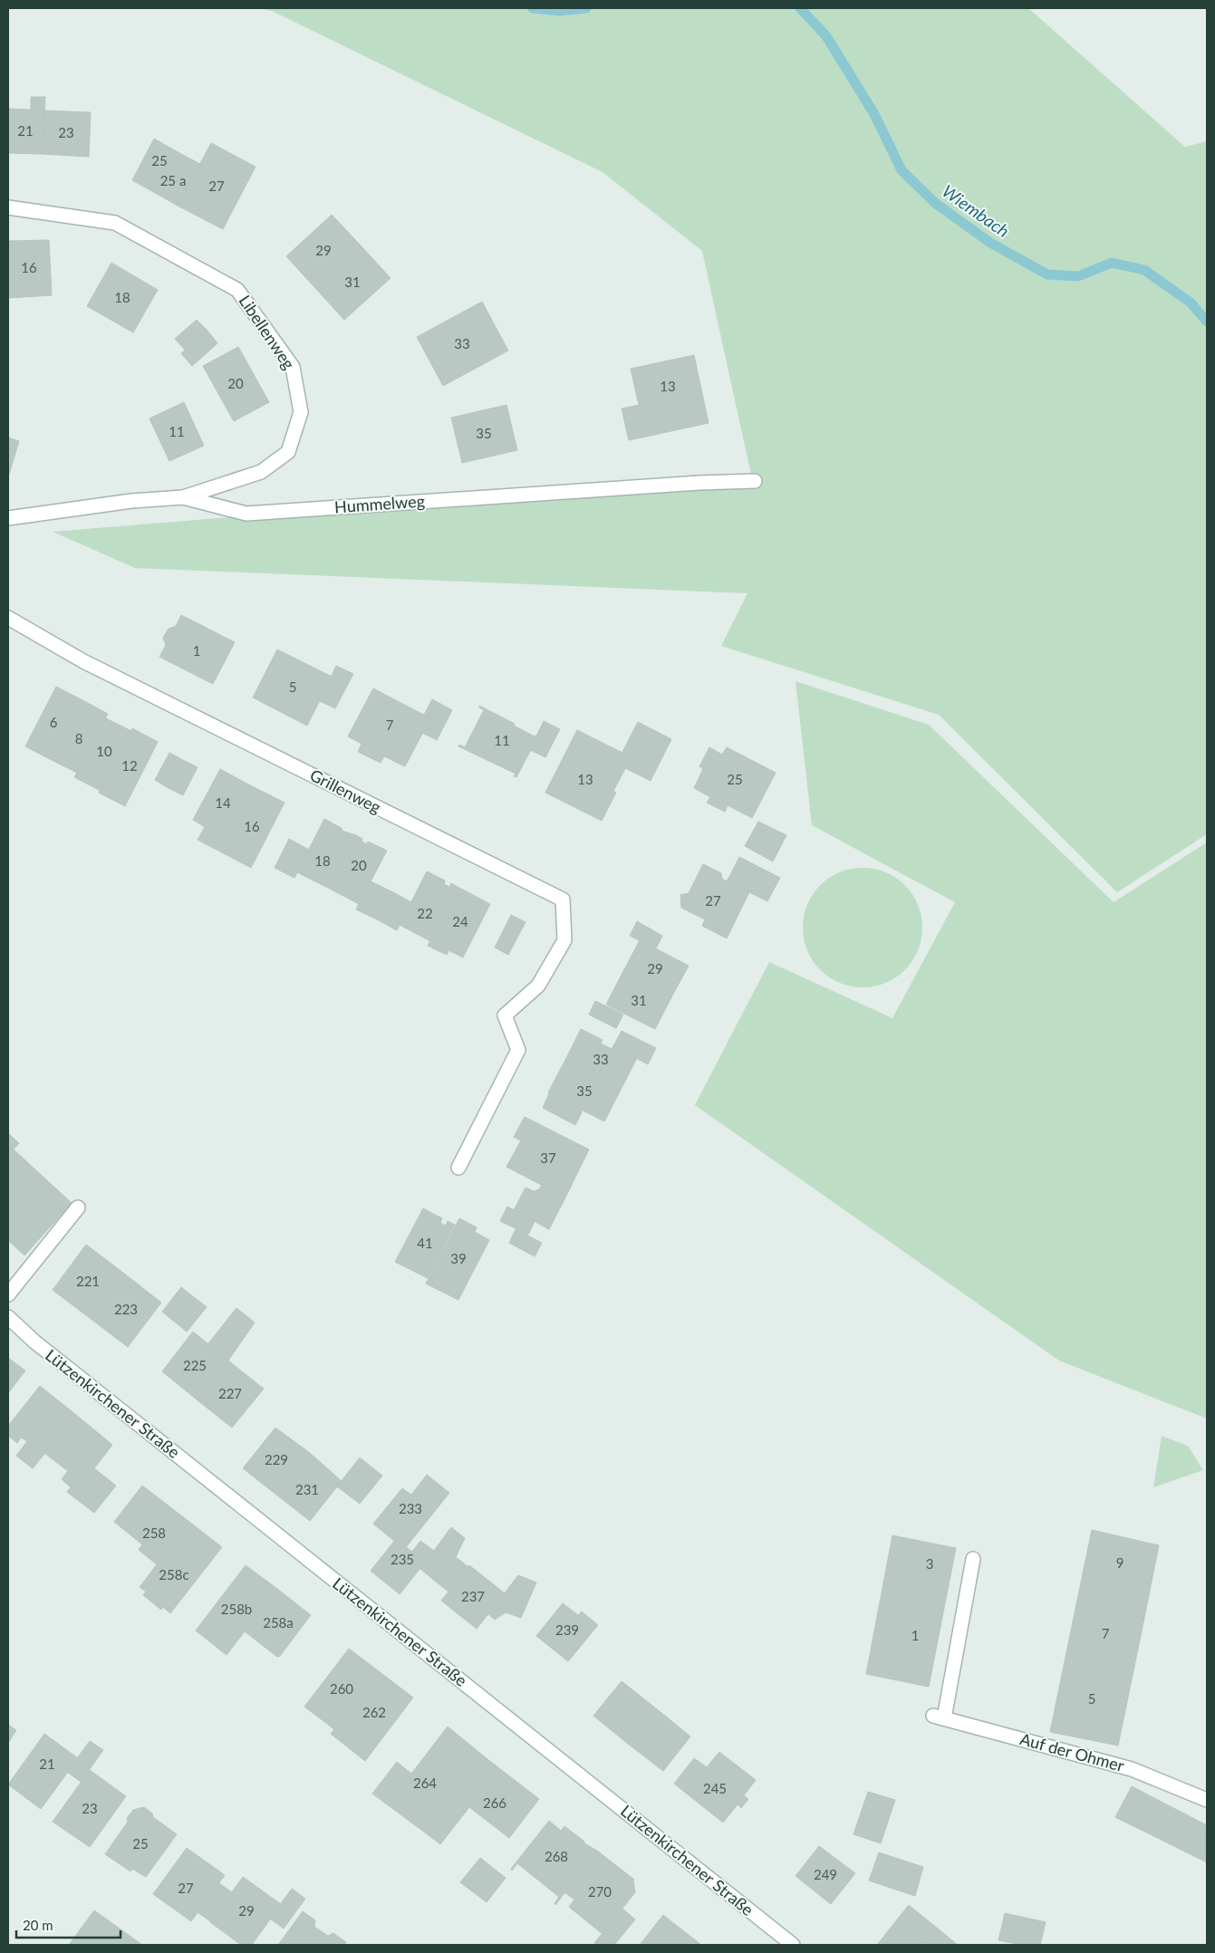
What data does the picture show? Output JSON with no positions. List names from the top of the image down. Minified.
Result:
{"streets":{"street":["Libellenweg","Hummelweg","Grillenweg","Lützenkirchener Straße","Auf der Ohmer"]},"crossings":[["Libellenweg","Hummelweg"]],"water":["Wiembach"],"house_numbers":["21","23","25","25 a","27","29","16","31","18","33","20","13","11","35","1","5","6","7","8","11","10","12","13","25","14","16","18","20","27","22","24","29","31","33","35","37","41","39","221","223","225","227","229","231","233","258","235","9","3","258c","237","258b","258a","239","7","1","260","5","262","21","264","245","266","23","25","268","249","27","270","29"],"scale_bar":"20 m"}
